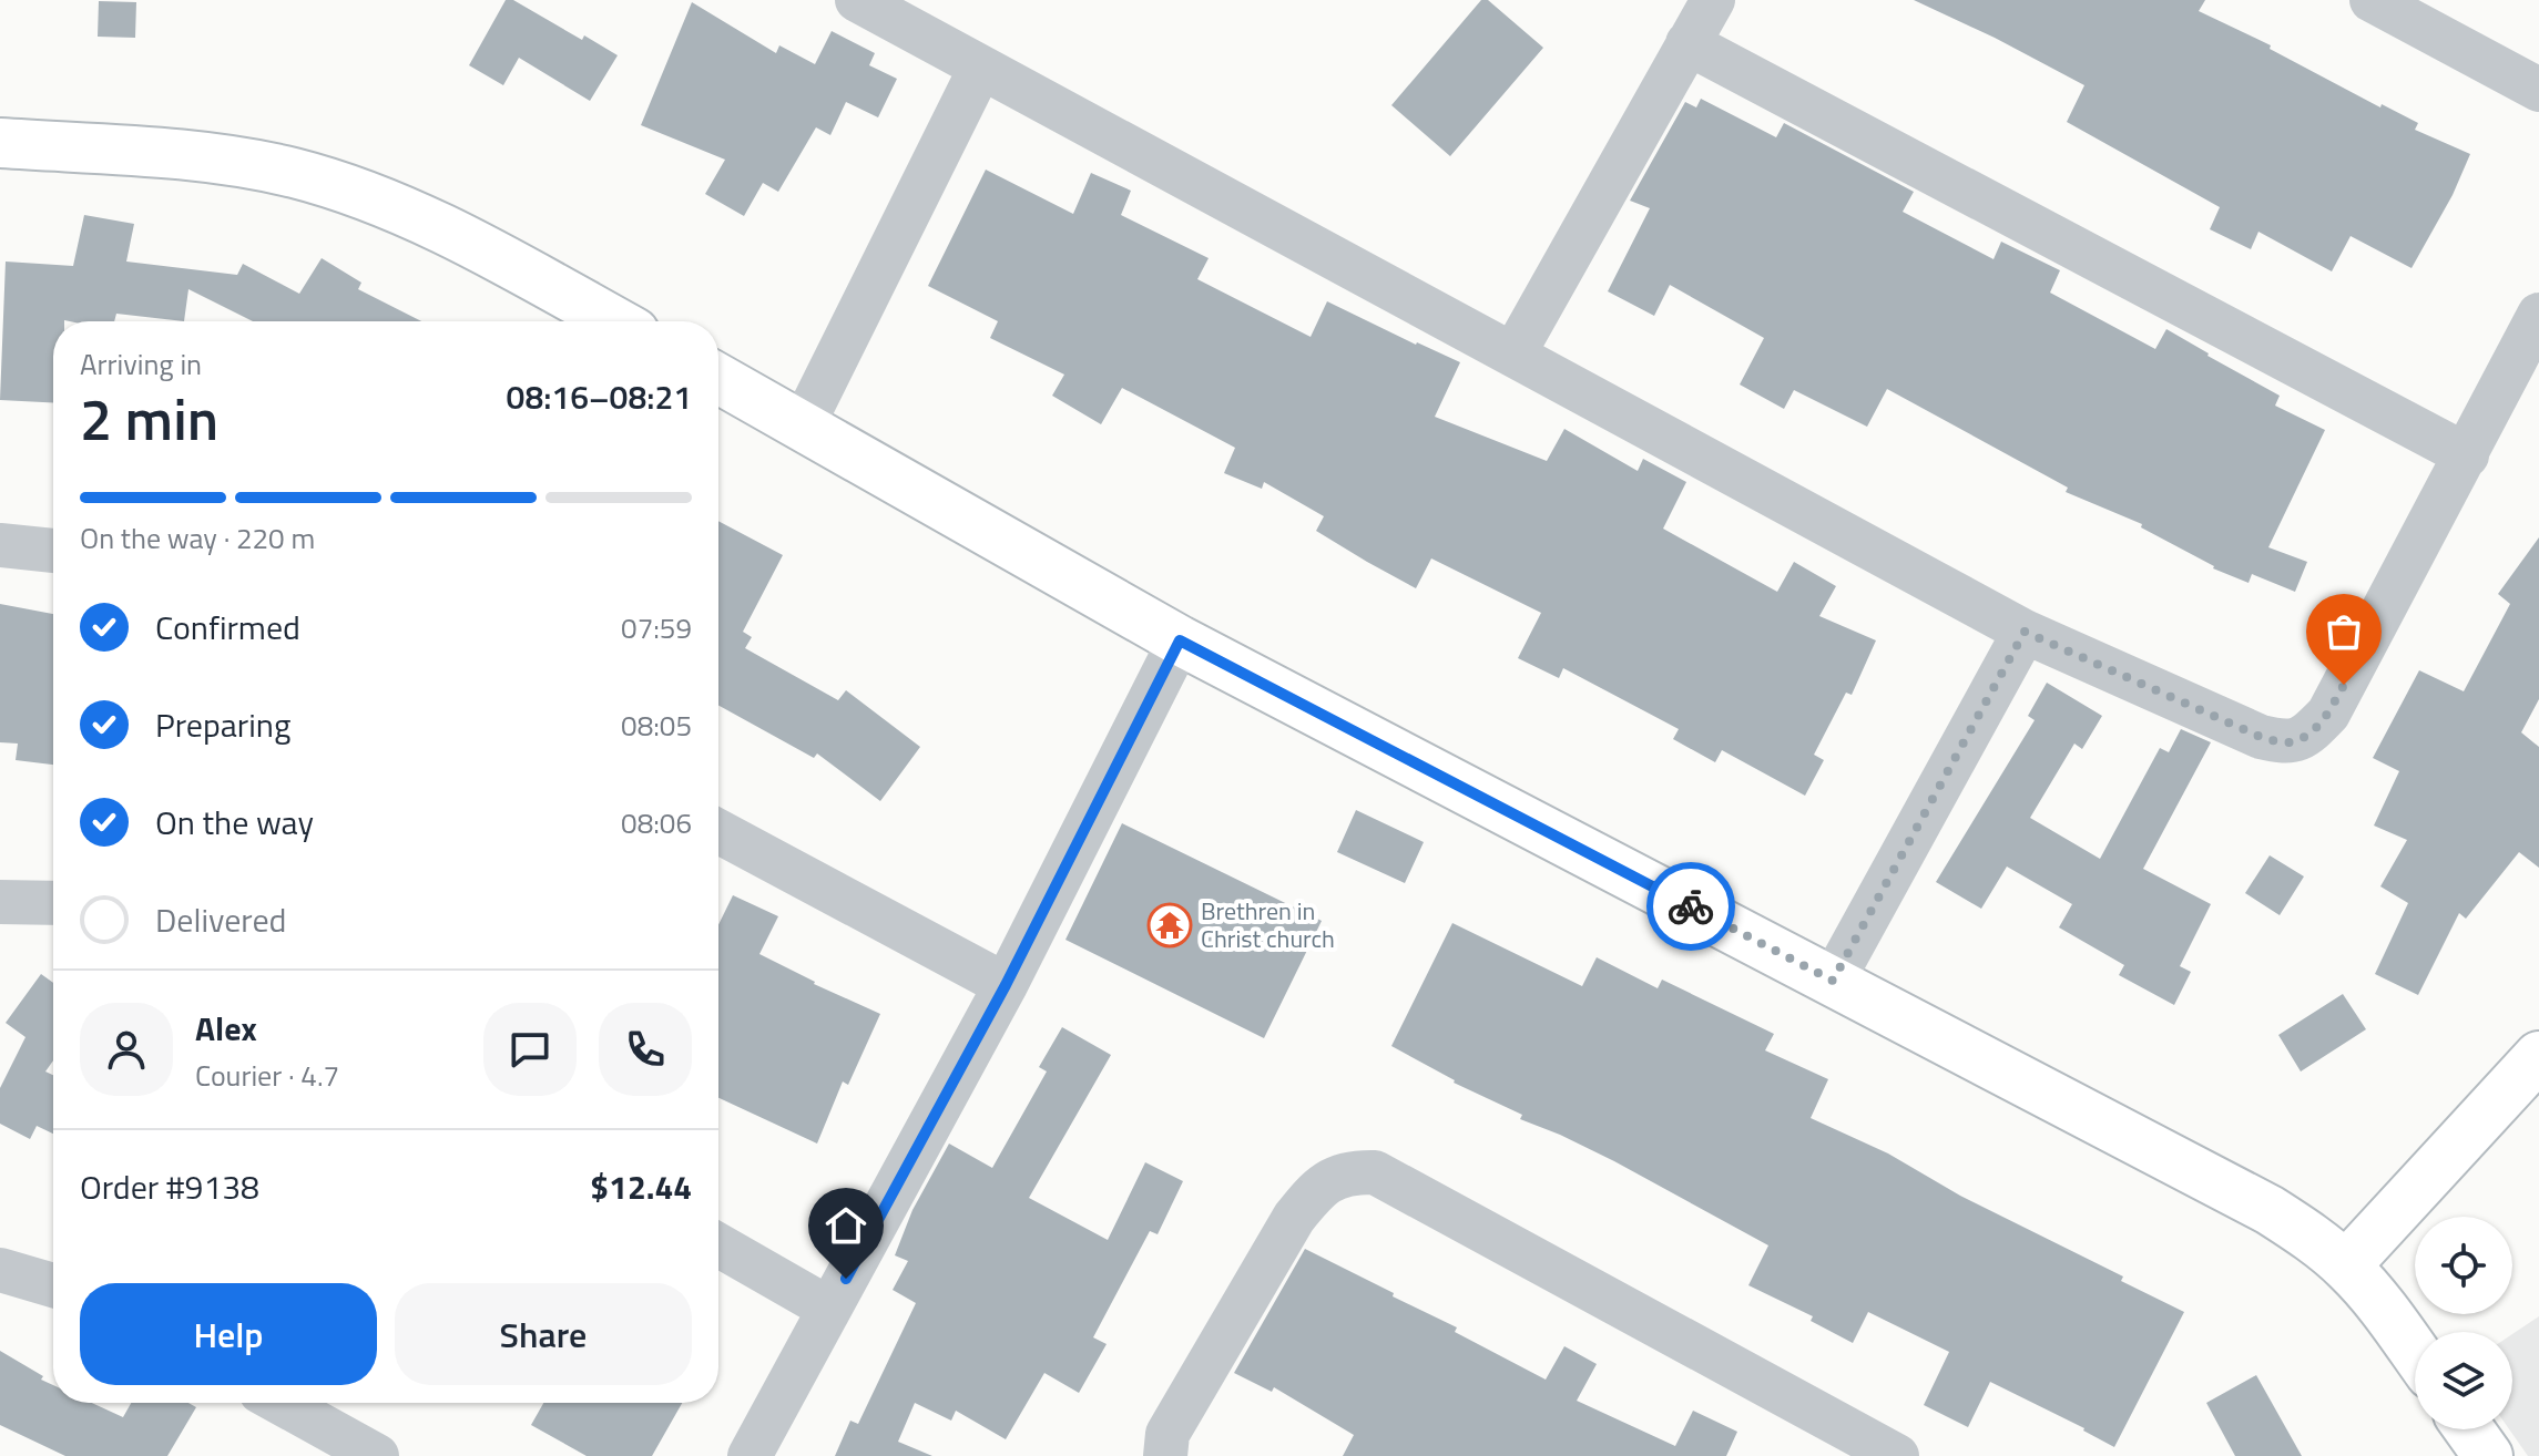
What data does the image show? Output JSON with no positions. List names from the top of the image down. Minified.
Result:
{"places":{"temple":["Brethren in Christ church"]},"page":{"heading":["2 min","Arriving in","08:16–08:21"],"panel":["Alex","Courier · 4.7","Order #9138","$12.44"],"bar":"On the way · 220 m","list":[["Confirmed","07:59"],["Preparing","08:05"],["On the way","08:06"],"Delivered"],"buttons":["Help","Share"]}}
